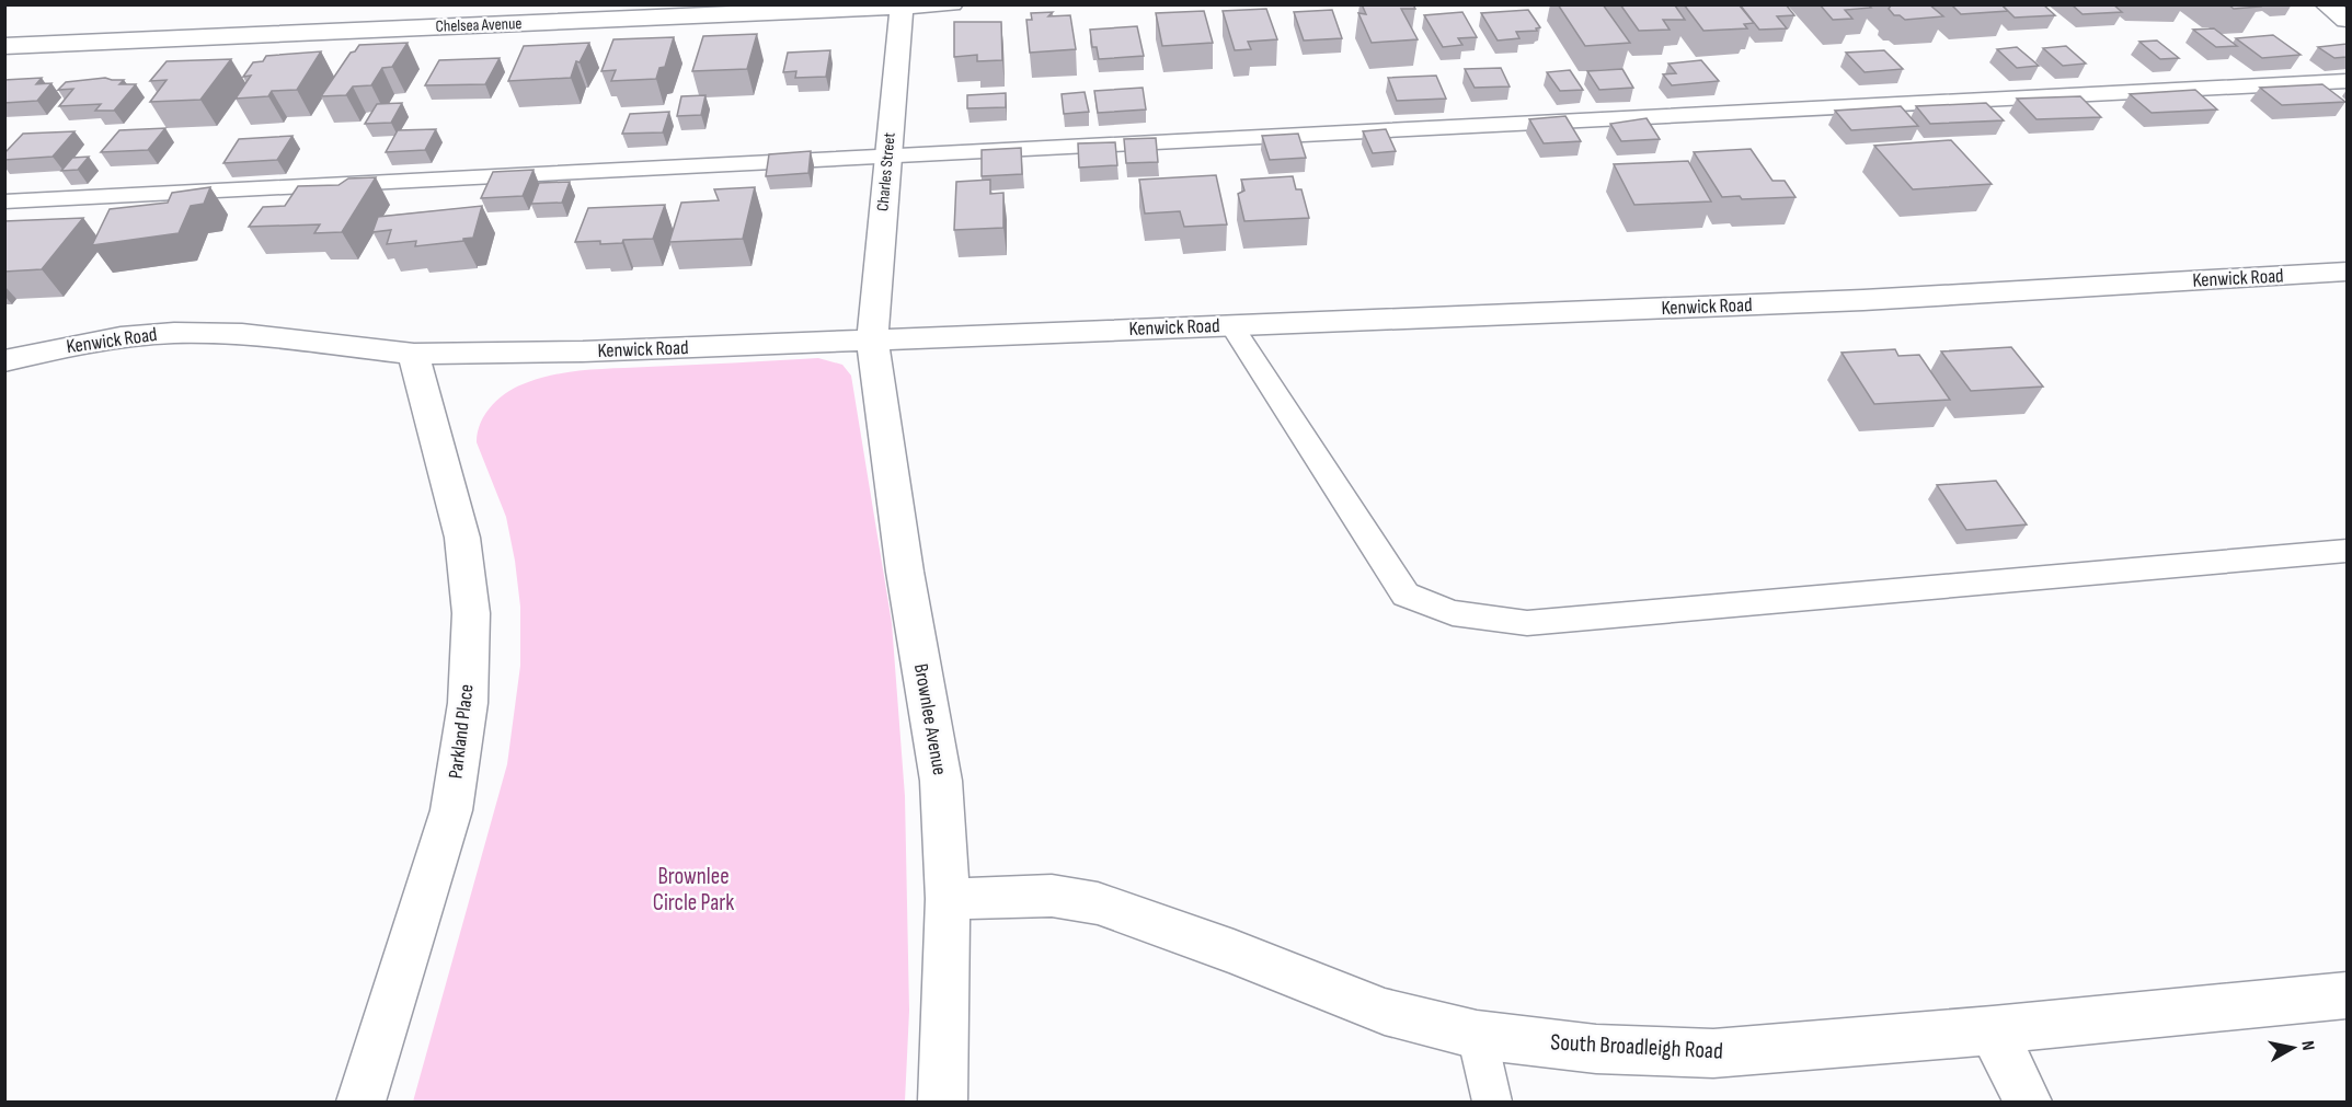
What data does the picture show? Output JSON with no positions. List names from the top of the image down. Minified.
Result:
{"streets":{"street":["Chelsea Avenue","Charles Street","Kenwick Road","Brownlee Avenue","Parkland Place","South Broadleigh Road"]},"crossings":[["Chelsea Avenue","Charles Street"],["Charles Street","Kenwick Road"],["Charles Street","Brownlee Avenue"],["Kenwick Road","Brownlee Avenue"],["Kenwick Road","Parkland Place"],["Brownlee Avenue","South Broadleigh Road"]],"parks":["Brownlee Circle Park"],"north":"right"}
